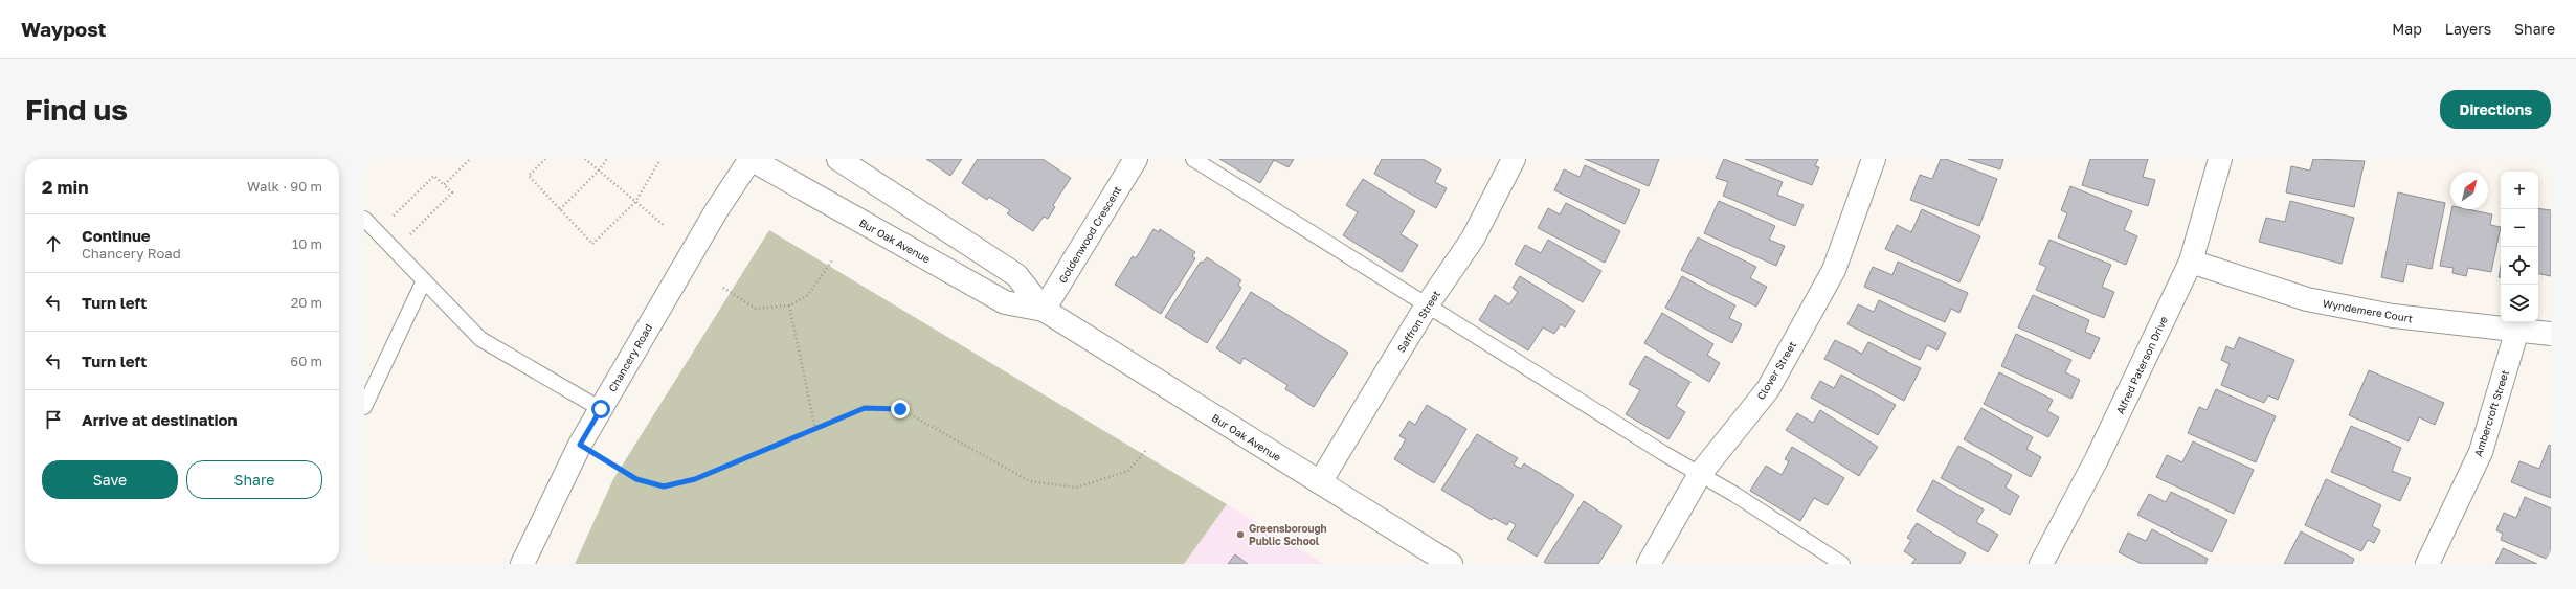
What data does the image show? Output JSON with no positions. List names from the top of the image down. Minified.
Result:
{"streets":{"street":["Goldenwood Crescent","Bur Oak Avenue","Wyndemere Court","Saffron Street","Chancery Road","Alfred Paterson Drive","Clover Street","Ambercroft Street"]},"crossings":[["Goldenwood Crescent","Bur Oak Avenue"],["Bur Oak Avenue","Saffron Street"],["Bur Oak Avenue","Chancery Road"],["Wyndemere Court","Alfred Paterson Drive"],["Wyndemere Court","Ambercroft Street"]],"places":["Greensborough Public School"],"north":"top right","page":{"header":"Waypost","nav":["Map","Layers","Share"],"buttons":["Directions",["Save","Share"]],"title":"Find us","heading":["2 min","Walk · 90 m"],"map_buttons":["+","−"],"list":[["Continue","Chancery Road","10 m"],["Turn left","20 m"],["Turn left","60 m"],"Arrive at destination"]}}
